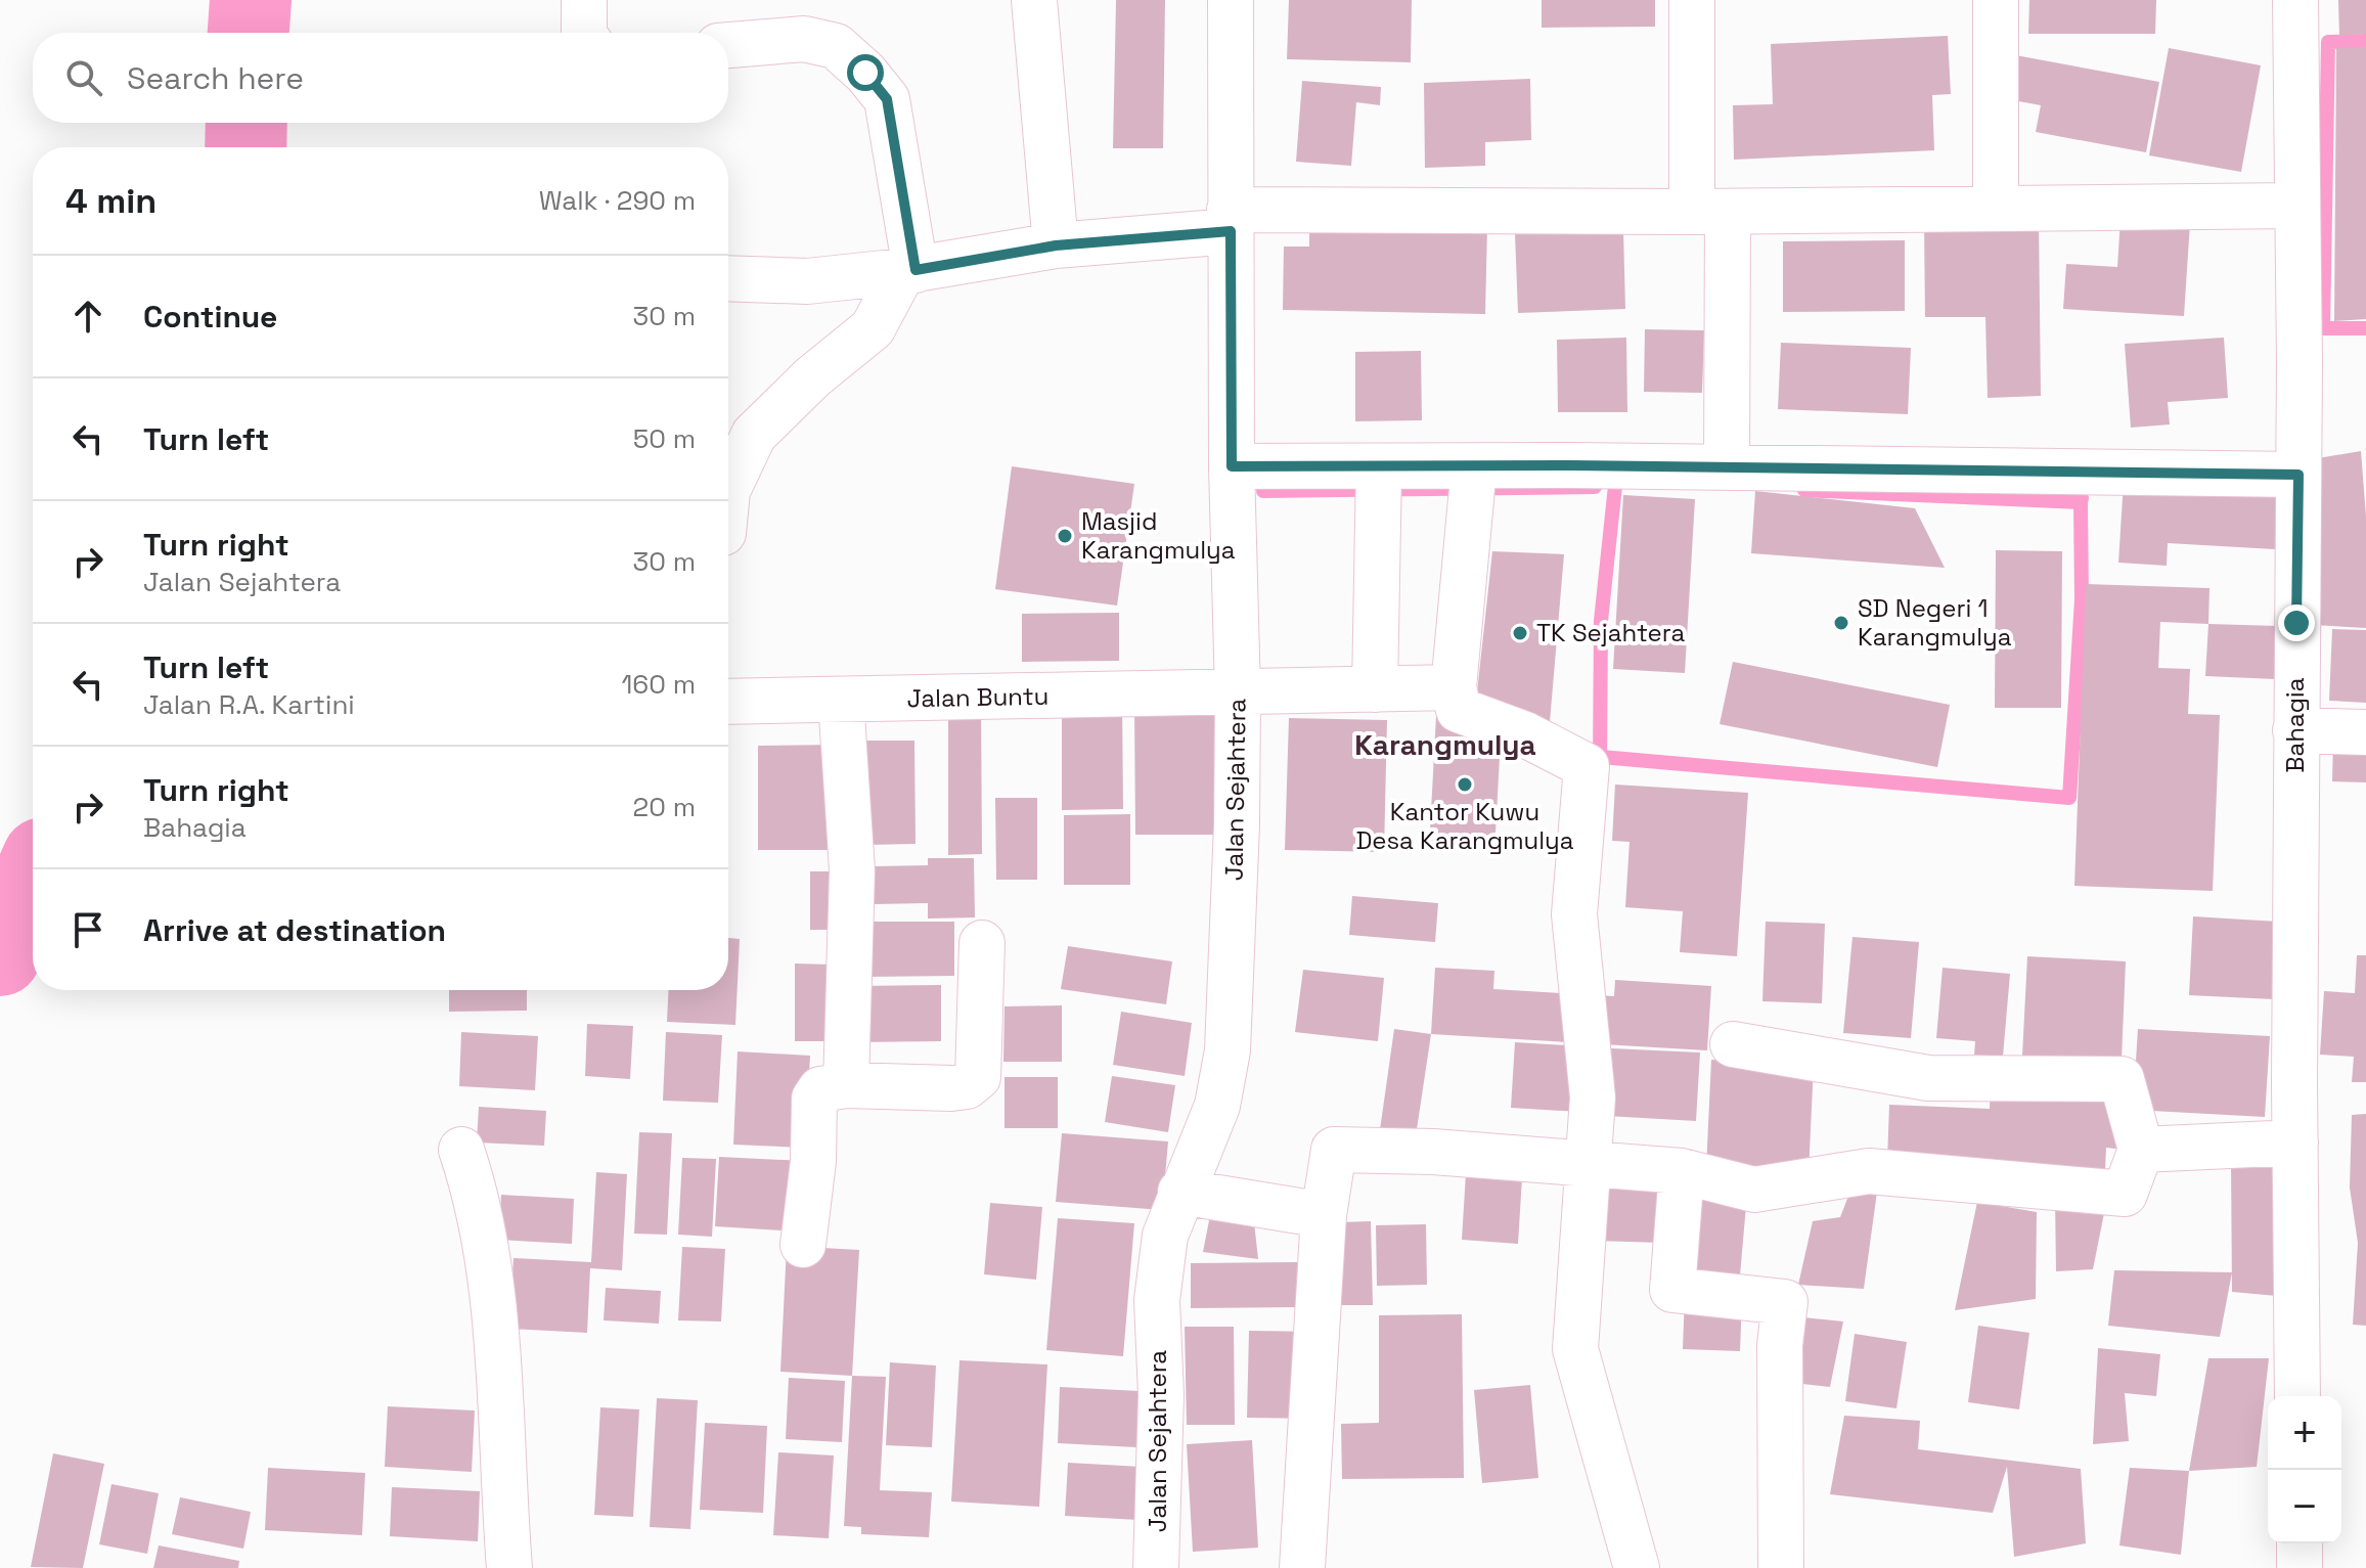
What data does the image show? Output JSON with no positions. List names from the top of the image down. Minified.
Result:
{"streets":{"street":["Jalan Buntu","Bahagia","Jalan Sejahtera"]},"crossings":[["Jalan Buntu","Jalan Sejahtera"]],"districts":["Karangmulya"],"places":["Masjid Karangmulya","SD Negeri 1 Karangmulya","TK Sejahtera","Kantor Kuwu Desa Karangmulya"],"page":{"search":"Search here","heading":["4 min","Walk · 290 m"],"list":[["Continue","30 m"],["Turn left","50 m"],["Turn right","Jalan Sejahtera","30 m"],["Turn left","Jalan R.A. Kartini","160 m"],["Turn right","Bahagia","20 m"],"Arrive at destination"],"map_buttons":["+","−"]}}
